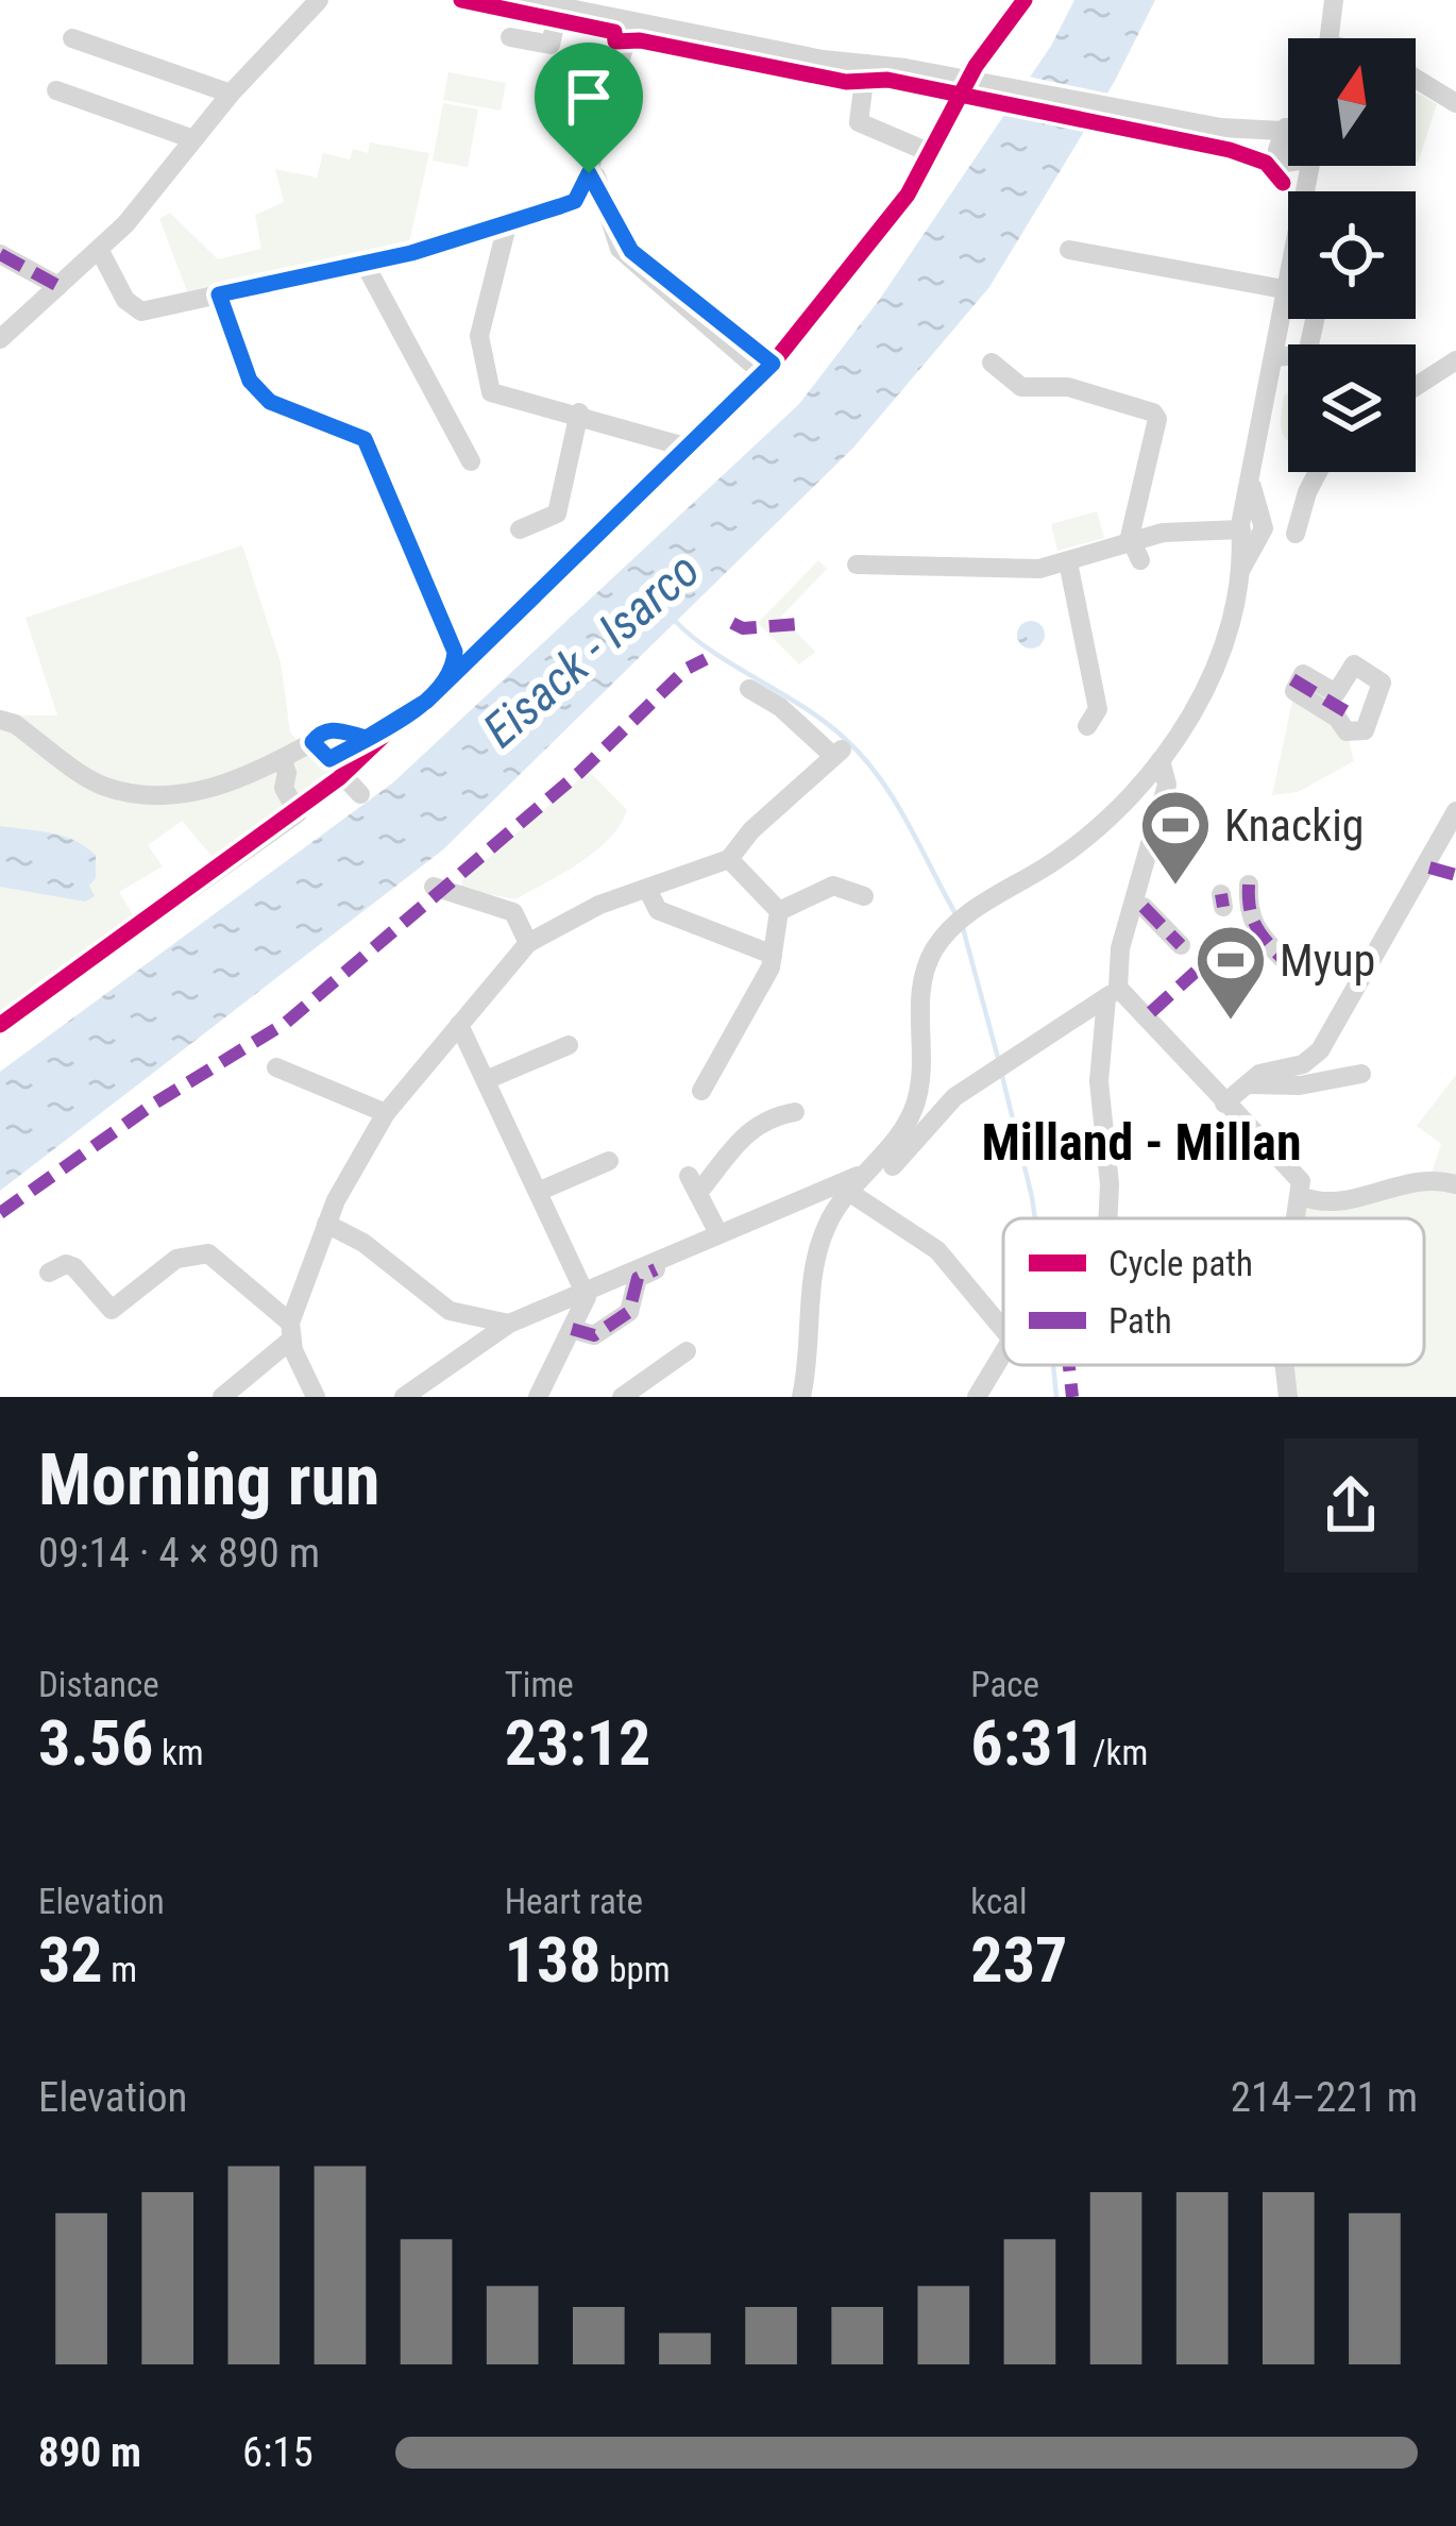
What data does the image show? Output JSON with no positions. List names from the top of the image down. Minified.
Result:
{"districts":["Milland - Millan"],"water":["Eisack - Isarco"],"places":{"sports":["Knackig","Myup"]},"legend":["Cycle path","Path"],"north":"top","page":{"heading":["Morning run","09:14 · 4 × 890 m"],"stats":[["Distance","3.56 km"],["Time","23:12"],["Pace","6:31 /km"],["Elevation","32 m"],["Heart rate","138 bpm"],["kcal","237"]],"chart":["Elevation","214–221 m"],"list":[{"name":"890 m","note":"6:15"}]}}
